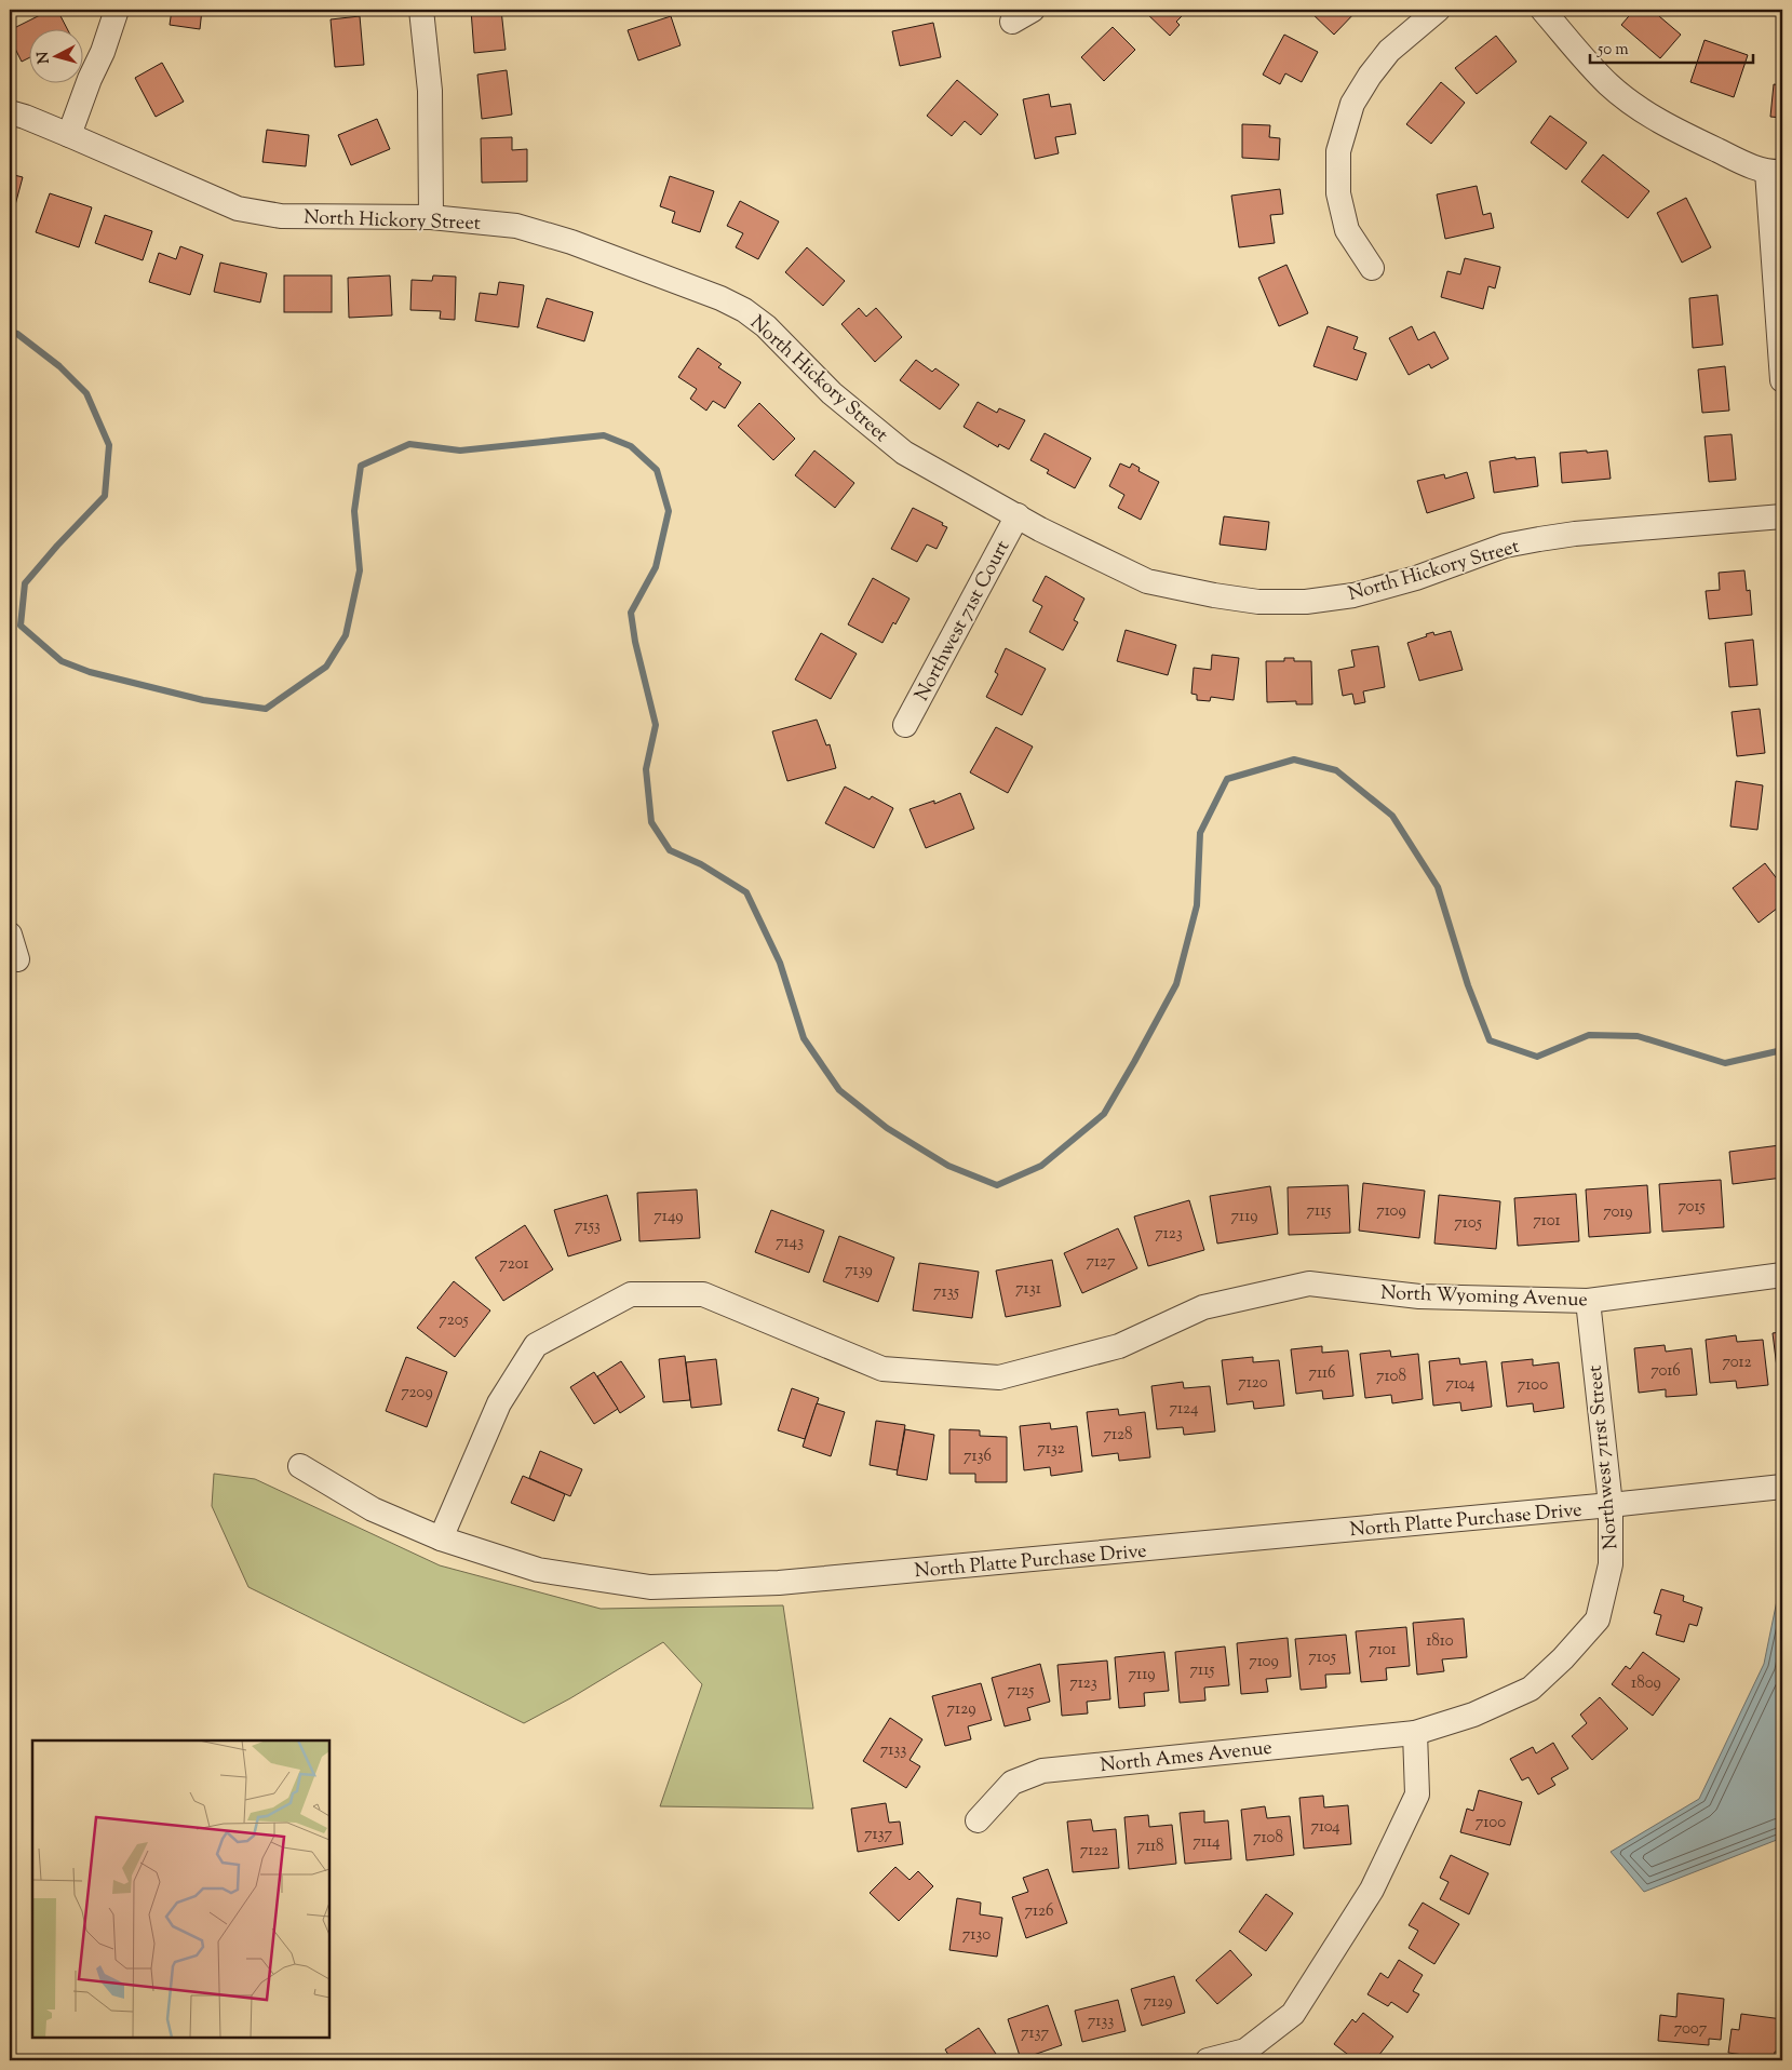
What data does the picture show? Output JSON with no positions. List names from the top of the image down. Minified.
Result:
{"streets":{"street":["North Hickory Street","Northwest 71st Court","North Wyoming Avenue","Northwest 71rst Street","North Platte Purchase Drive","North Ames Avenue"]},"crossings":[["North Hickory Street","Northwest 71st Court"],["North Wyoming Avenue","Northwest 71rst Street"],["North Wyoming Avenue","North Platte Purchase Drive"],["Northwest 71rst Street","North Platte Purchase Drive"],["Northwest 71rst Street","North Ames Avenue"]],"house_numbers":["7015","7115","7109","7019","7149","7119","7101","7105","7153","7123","7143","7127","7201","7139","7131","7135","7205","7012","7016","7116","7108","7120","7104","7100","7209","7124","7128","7132","7136","1810","7101","7105","7109","7115","7119","7123","1809","7125","7129","7133","7100","7104","7137","7108","7114","7118","7122","7126","7130","7129","7133","7007","7137"],"scale_bar":"50 m","north":"left"}
